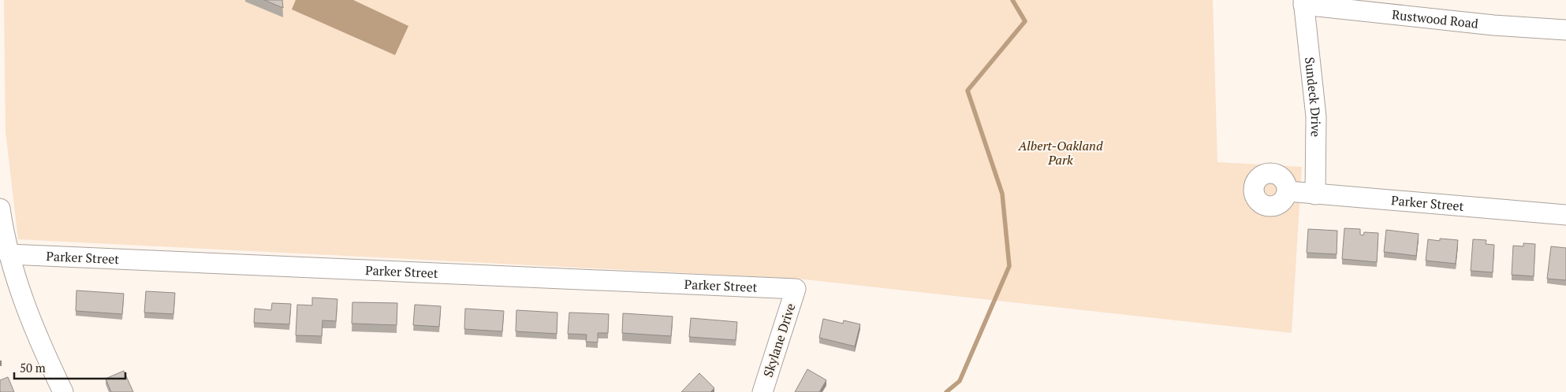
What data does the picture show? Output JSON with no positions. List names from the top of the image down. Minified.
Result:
{"streets":{"street":["Rustwood Road","Sundeck Drive","Parker Street","Skylane Drive"]},"crossings":[["Rustwood Road","Sundeck Drive"],["Sundeck Drive","Parker Street"],["Parker Street","Skylane Drive"]],"parks":["Albert-Oakland Park"],"scale_bar":"50 m"}
